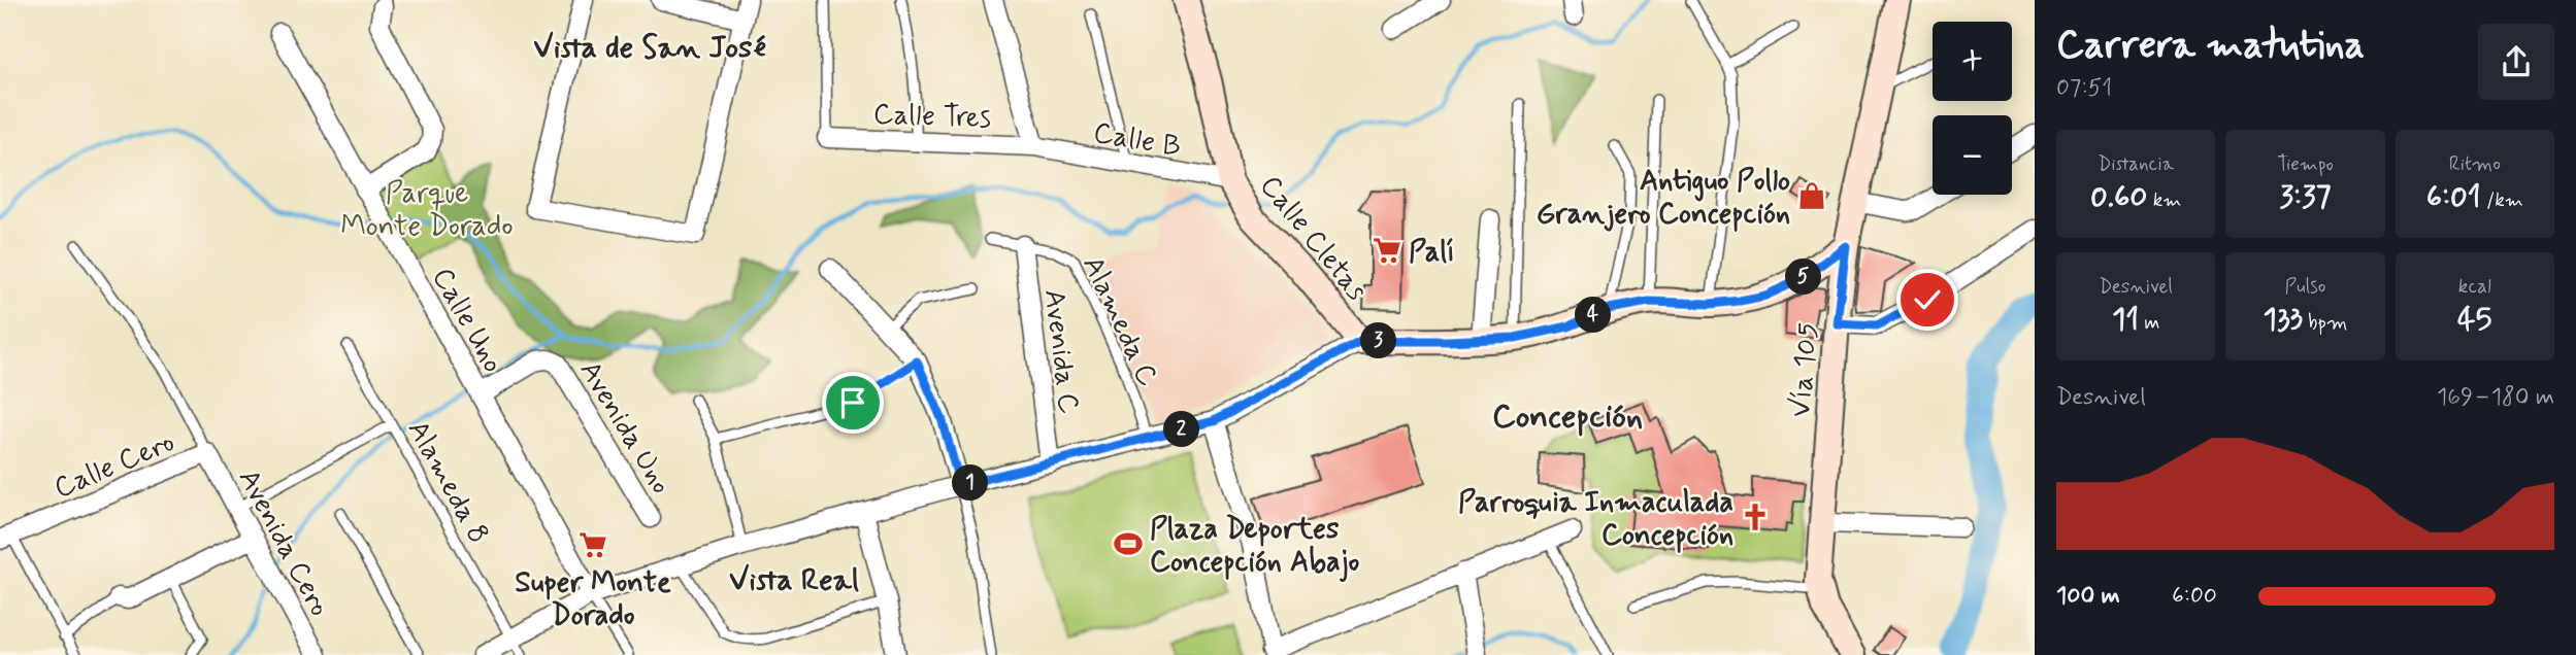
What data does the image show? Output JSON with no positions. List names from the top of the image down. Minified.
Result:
{"streets":{"street":["Calle Tres","Calle B","Calle Cletas","Calle Uno","Avenida C","Vía 105","Avenida Uno","Calle Cero","Avenida Cero"],"lane":["Alameda C","Alameda 8"]},"crossings":[["Calle Tres","Calle B"],["Calle B","Calle Cletas"],["Calle Uno","Avenida Uno"],["Alameda C","Avenida C"],["Calle Cero","Avenida Cero"]],"districts":["Vista de San José","Concepción","Vista Real"],"parks":["Parque Monte Dorado"],"places":{"shop":["Antiguo Pollo Granjero Concepción"],"supermarket":["Palí","Super Monte Dorado"],"church":["Parroquia Inmaculada Concepción"],"sports":["Plaza Deportes Concepción Abajo"]},"page":{"heading":["Carrera matutina","07:51"],"map_buttons":["+","−"],"stats":[["Distancia","0.60 km"],["Tiempo","3:37"],["Ritmo","6:01 /km"],["Desnivel","11 m"],["Pulso","133 bpm"],["kcal","45"]],"pins":["5","4","3","2","1"],"chart":["Desnivel","169–180 m"],"list":[{"name":"100 m","note":"6:00"}]}}
